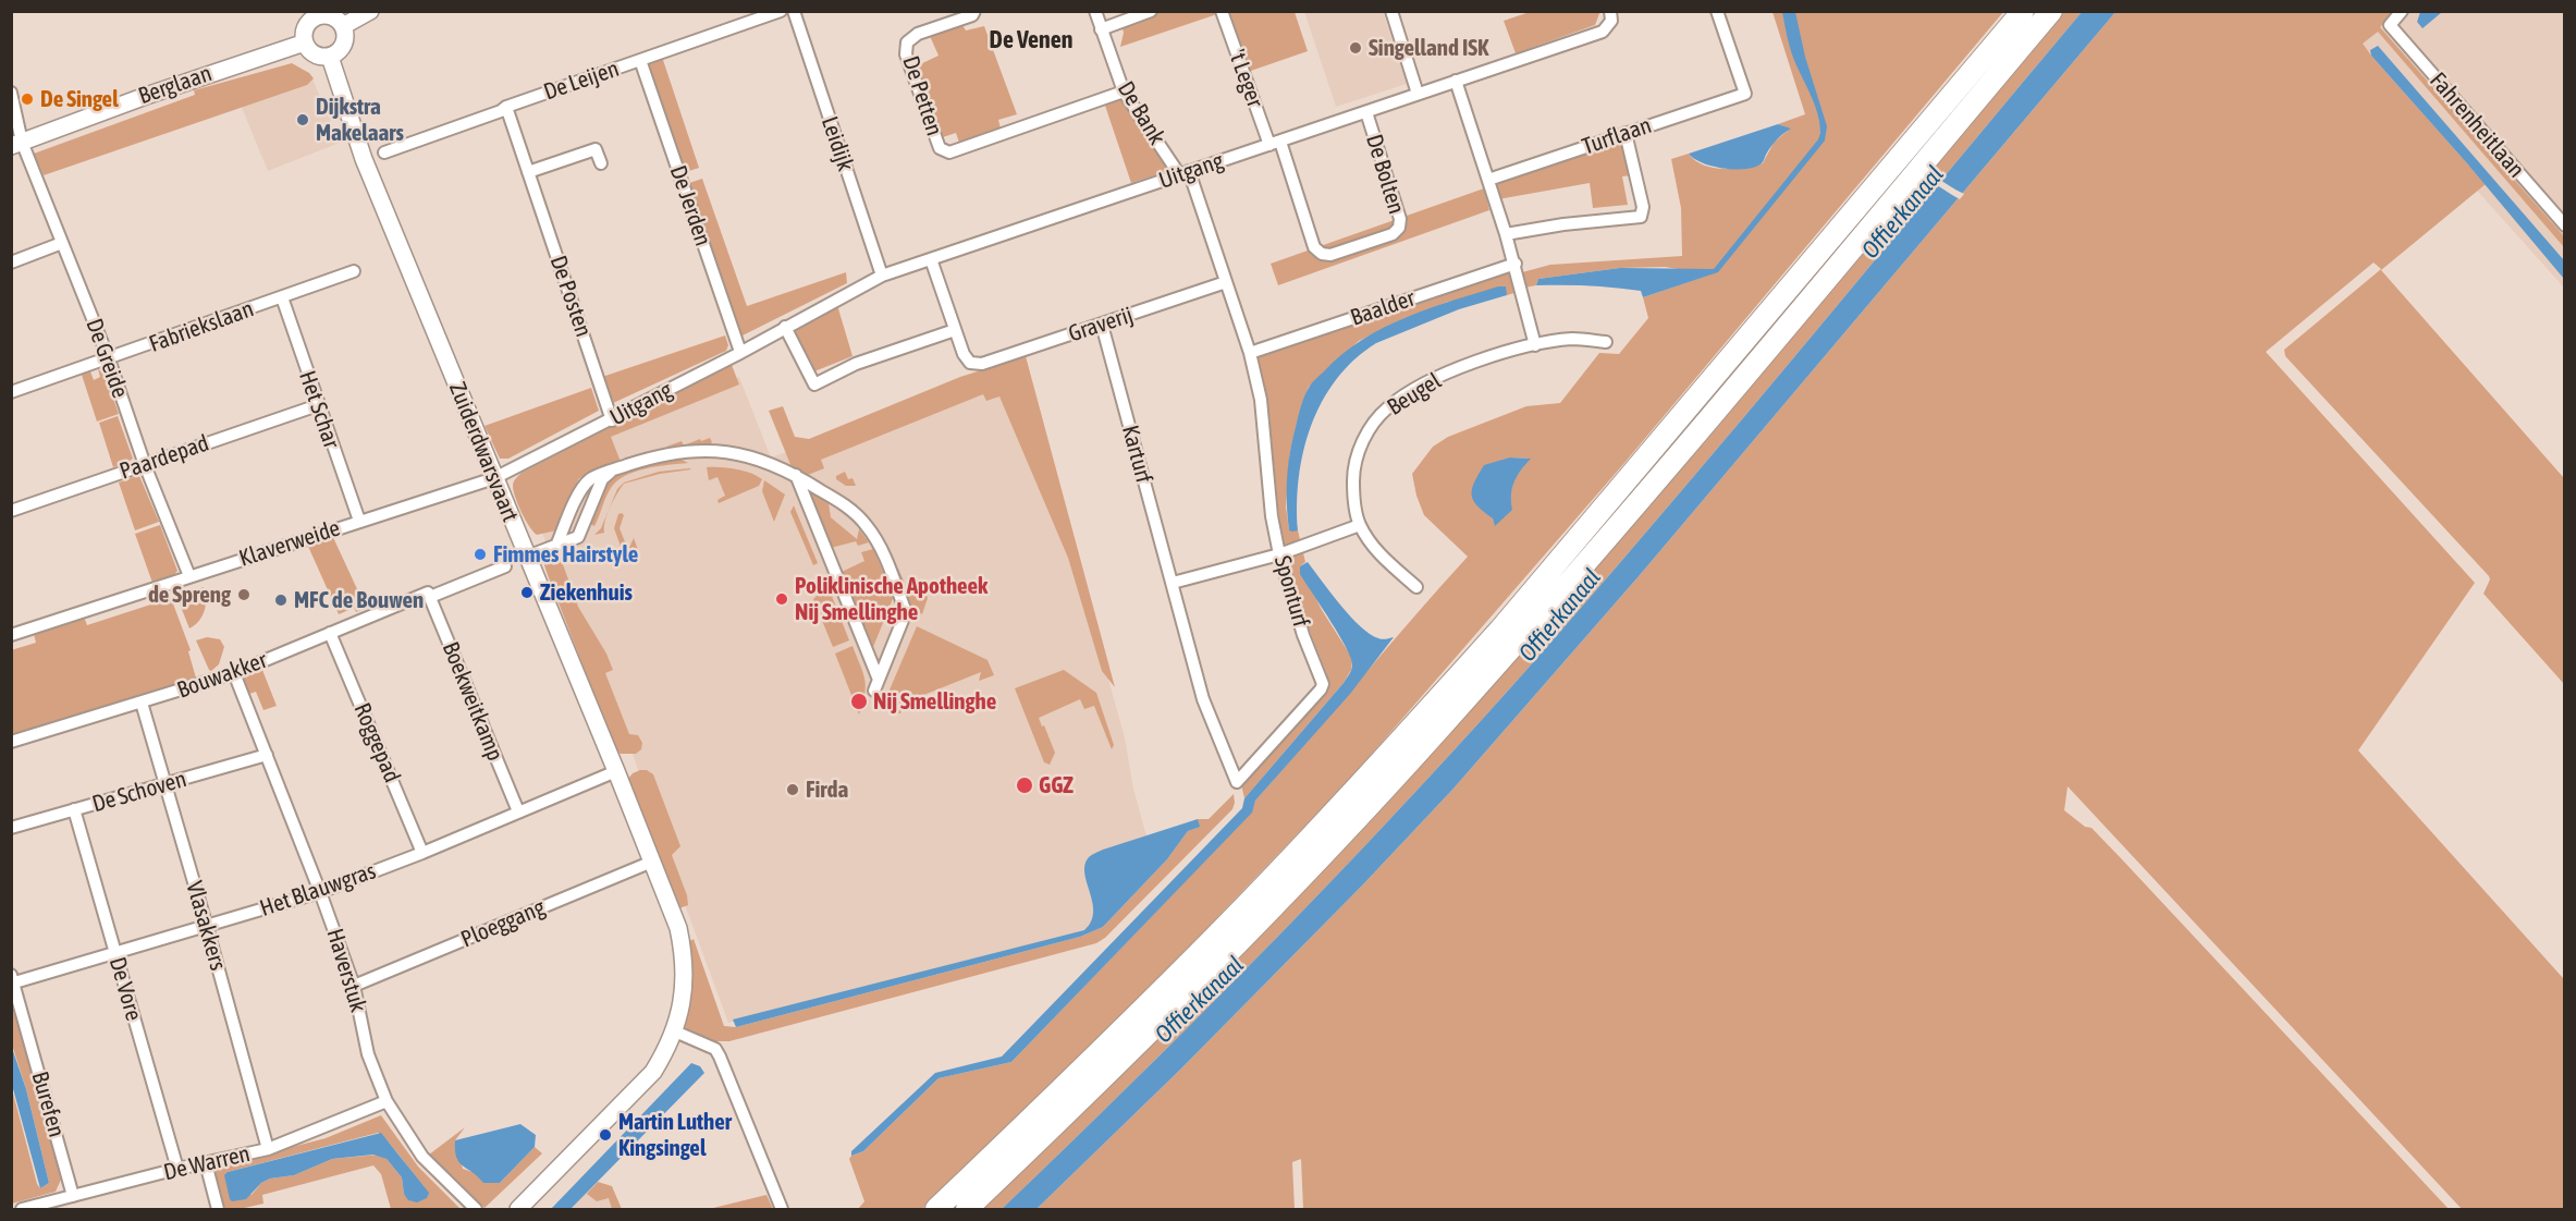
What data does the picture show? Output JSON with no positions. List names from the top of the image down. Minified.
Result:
{"streets":{"street":["'t Leger","De Leijen","Berglaan","De Petten","De Bank","Fahrenheitlaan","Turflaan","Leidijk","Uitgang","De Bolten","De Jerden","De Posten","Baalder","Graverij","Fabriekslaan","De Greide","Beugel","Het Schar","Zuiderdwarsvaart","Karturf","Paardepad","Klaverweide","Sponturf","Bouwakker","Boekweitkamp","Roggepad","De Schoven","Het Blauwgras","Ploeggang","Vlasakkers","Haverstuk","De Vore","Burefen","De Warren"]},"crossings":[["'t Leger","Uitgang"],["'t Leger","De Bolten"],["De Leijen","De Jerden"],["De Leijen","De Posten"],["Berglaan","De Greide"],["Berglaan","Zuiderdwarsvaart"],["De Petten","De Bank"],["De Bank","Uitgang"],["Leidijk","Uitgang"],["Uitgang","De Bolten"],["Uitgang","De Jerden"],["Uitgang","De Posten"],["Uitgang","Graverij"],["Uitgang","Zuiderdwarsvaart"],["Uitgang","Klaverweide"],["Baalder","Sponturf"],["Graverij","Karturf"],["Graverij","Sponturf"],["Fabriekslaan","De Greide"],["Fabriekslaan","Het Schar"],["De Greide","Paardepad"],["De Greide","Klaverweide"],["Het Schar","Paardepad"],["Het Schar","Klaverweide"],["Zuiderdwarsvaart","Klaverweide"],["Zuiderdwarsvaart","Het Blauwgras"],["Zuiderdwarsvaart","Ploeggang"],["Karturf","Sponturf"],["Bouwakker","Boekweitkamp"],["Bouwakker","Roggepad"],["Bouwakker","Vlasakkers"],["Bouwakker","Haverstuk"],["Boekweitkamp","Het Blauwgras"],["Roggepad","Het Blauwgras"],["De Schoven","Vlasakkers"],["De Schoven","Haverstuk"],["De Schoven","De Vore"],["Het Blauwgras","Vlasakkers"],["Het Blauwgras","Haverstuk"],["Het Blauwgras","De Vore"],["Het Blauwgras","Burefen"],["Ploeggang","Haverstuk"],["Vlasakkers","De Warren"],["Haverstuk","De Warren"],["De Vore","De Warren"],["Burefen","De Warren"]],"districts":["De Venen"],"water":["Offierkanaal"],"places":["Singelland ISK","De Singel","Dijkstra Makelaars","Fimmes Hairstyle","Ziekenhuis","de Spreng","Poliklinische Apotheek Nij Smellinghe","MFC de Bouwen","Nij Smellinghe","GGZ","Firda","Martin Luther Kingsingel"]}
